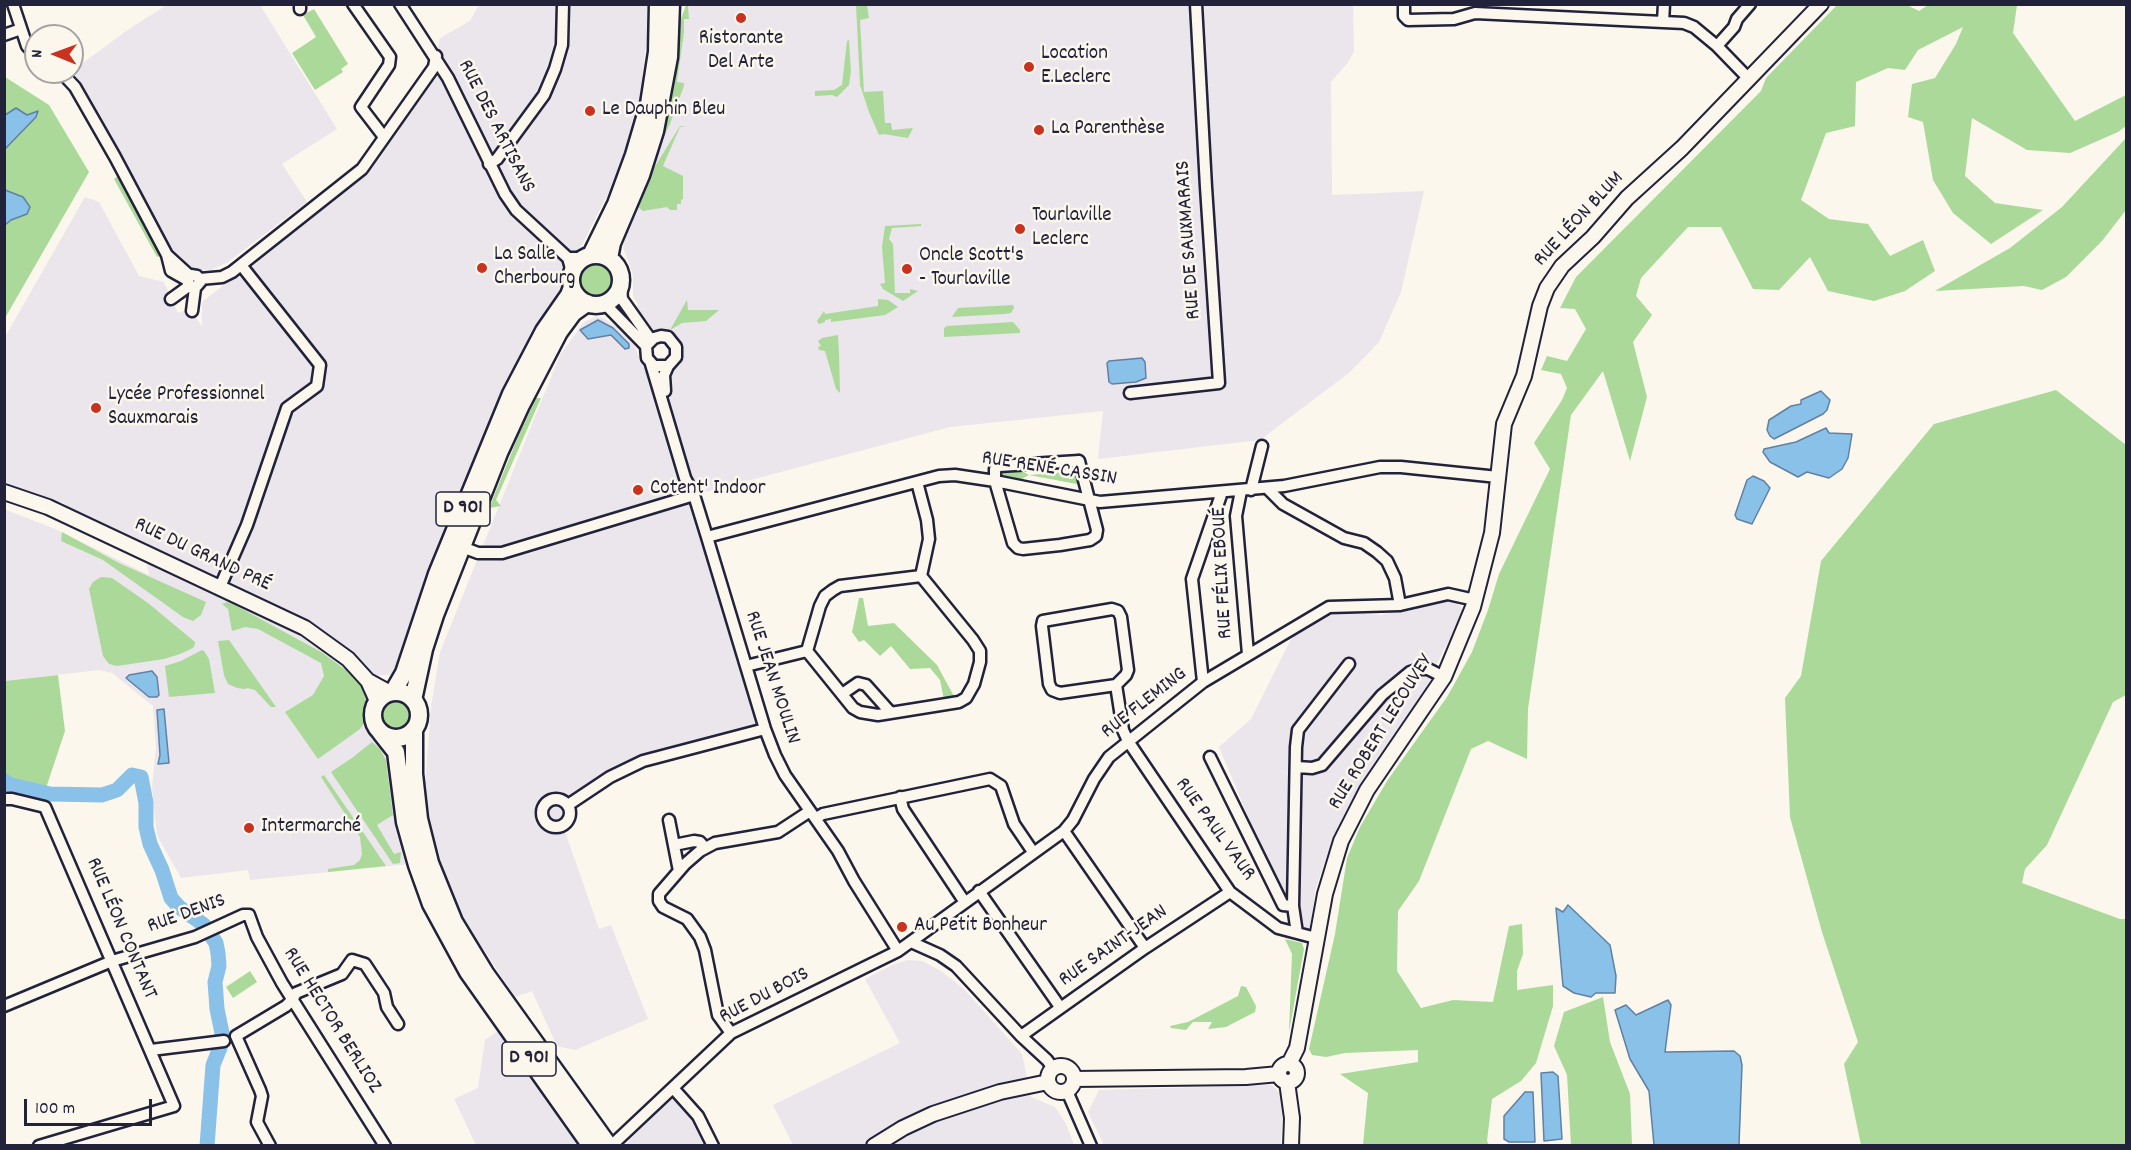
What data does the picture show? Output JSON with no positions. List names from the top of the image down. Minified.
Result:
{"streets":{"main road":["D 901"],"street":["RUE DES ARTISANS","RUE LÉON BLUM","RUE DE SAUXMARAIS","RUE RENÉ CASSIN","RUE DU GRAND PRÉ","RUE FÉLIX EBOUÉ","RUE JEAN MOULIN","RUE FLEMING","RUE ROBERT LECOUVEY","RUE PAUL VAUR","RUE DENIS","RUE LÉON CONTANT","RUE SAINT-JEAN","RUE DU BOIS","RUE HECTOR BERLIOZ"]},"crossings":[["RUE DES ARTISANS","D 901"],["RUE DES ARTISANS","RUE JEAN MOULIN"],["RUE LÉON BLUM","RUE RENÉ CASSIN"],["RUE LÉON BLUM","RUE FLEMING"],["RUE LÉON BLUM","RUE ROBERT LECOUVEY"],["RUE RENÉ CASSIN","RUE FÉLIX EBOUÉ"],["RUE RENÉ CASSIN","RUE JEAN MOULIN"],["D 901","RUE DU GRAND PRÉ"],["D 901","RUE JEAN MOULIN"],["D 901","RUE DU BOIS"],["RUE FÉLIX EBOUÉ","RUE FLEMING"],["RUE JEAN MOULIN","RUE FLEMING"],["RUE JEAN MOULIN","RUE DU BOIS"],["RUE FLEMING","RUE ROBERT LECOUVEY"],["RUE FLEMING","RUE PAUL VAUR"],["RUE FLEMING","RUE DU BOIS"],["RUE ROBERT LECOUVEY","RUE PAUL VAUR"],["RUE PAUL VAUR","RUE SAINT-JEAN"],["RUE DENIS","RUE LÉON CONTANT"],["RUE DENIS","RUE HECTOR BERLIOZ"]],"places":["Ristorante Del Arte","Location E.Leclerc","Le Dauphin Bleu","La Parenthèse","Tourlaville Leclerc","La Salle Cherbourg","Oncle Scott's - Tourlaville","Lycée Professionnel Sauxmarais","Cotent' Indoor","Intermarché","Au Petit Bonheur"],"scale_bar":"100 m","north":"left"}
